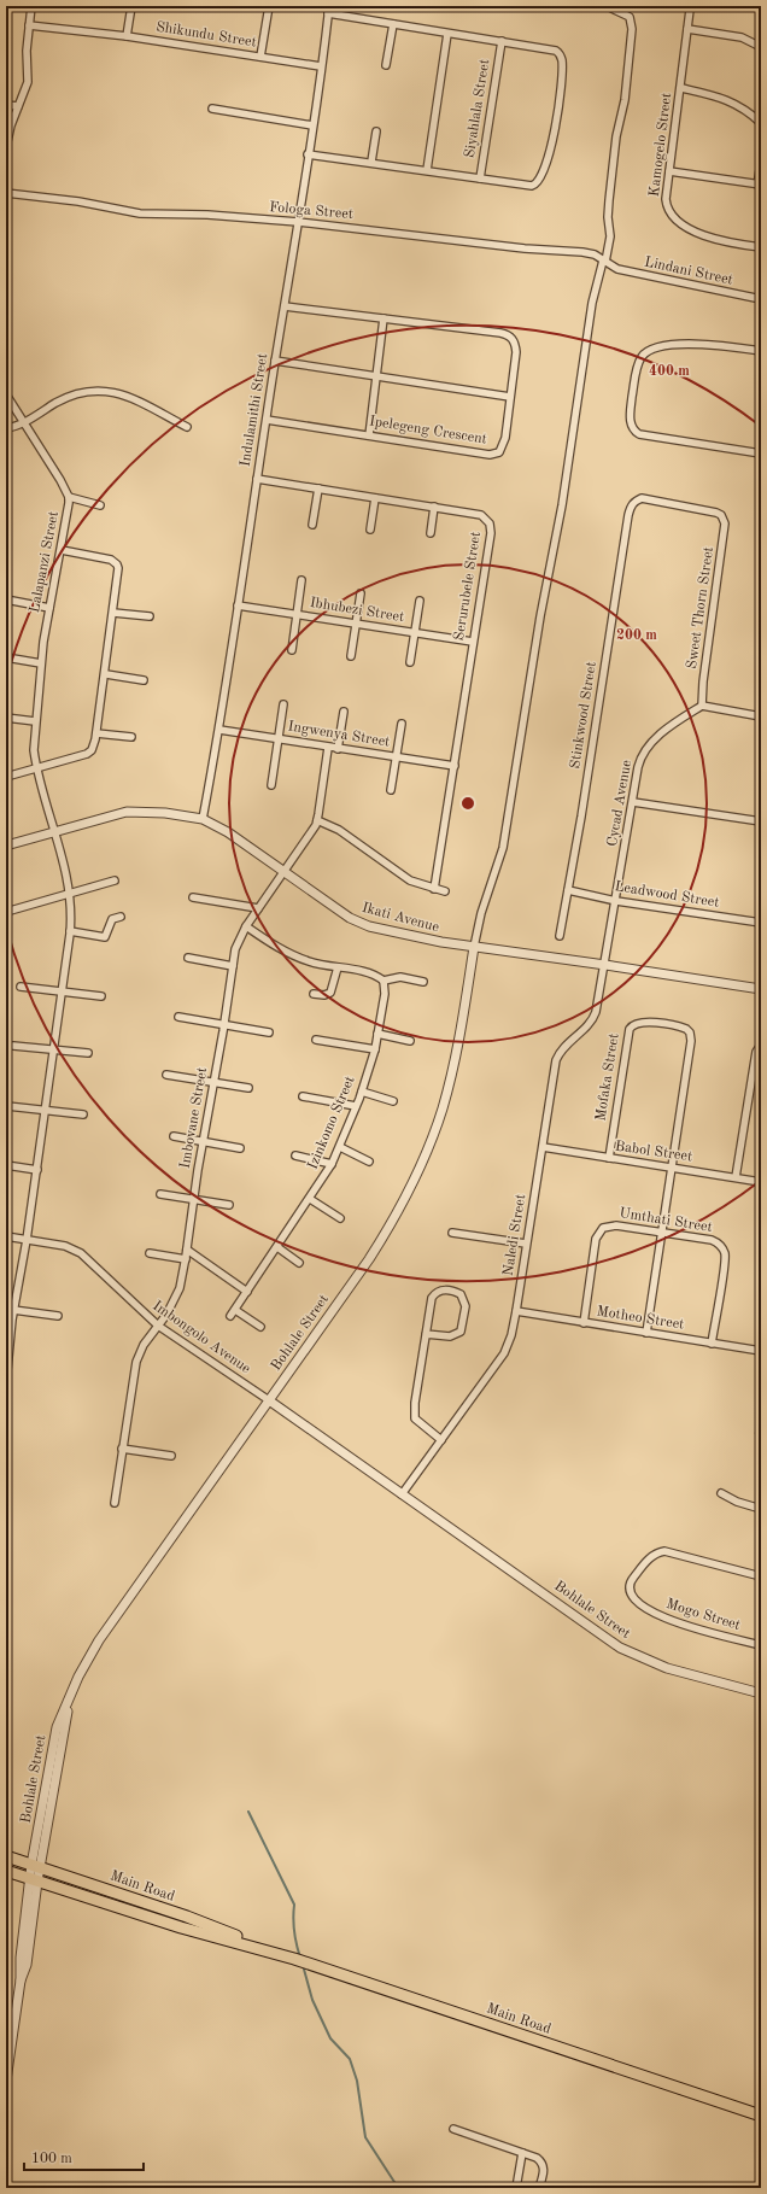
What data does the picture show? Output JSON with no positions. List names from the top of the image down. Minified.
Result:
{"streets":{"main road":["Main Road"],"street":["Shikundu Street","Siyahlala Street","Kamogelo Street","Fologa Street","Lindani Street","Indulamithi Street","Ipelegeng Crescent","Lalapanzi Street","Serurubele Street","Sweet Thorn Street","Ibhubezi Street","Stinkwood Street","Ingwenya Street","Cycad Avenue","Leadwood Street","Ikati Avenue","Mofaka Street","Imbovane Street","Izinkomo Street","Babol Street","Umthati Street","Naledi Street","Motheo Street","Bohlale Street","Imbongolo Avenue","Mogo Street"]},"crossings":[["Shikundu Street","Indulamithi Street"],["Siyahlala Street","Indulamithi Street"],["Fologa Street","Lindani Street"],["Fologa Street","Indulamithi Street"],["Indulamithi Street","Ipelegeng Crescent"],["Indulamithi Street","Serurubele Street"],["Indulamithi Street","Ibhubezi Street"],["Indulamithi Street","Ingwenya Street"],["Indulamithi Street","Ikati Avenue"],["Lalapanzi Street","Ikati Avenue"],["Lalapanzi Street","Imbongolo Avenue"],["Serurubele Street","Ibhubezi Street"],["Serurubele Street","Ingwenya Street"],["Sweet Thorn Street","Stinkwood Street"],["Sweet Thorn Street","Cycad Avenue"],["Stinkwood Street","Leadwood Street"],["Ingwenya Street","Imbovane Street"],["Cycad Avenue","Leadwood Street"],["Cycad Avenue","Ikati Avenue"],["Cycad Avenue","Naledi Street"],["Ikati Avenue","Imbovane Street"],["Ikati Avenue","Naledi Street"],["Ikati Avenue","Bohlale Street"],["Mofaka Street","Babol Street"],["Imbovane Street","Imbongolo Avenue"],["Babol Street","Naledi Street"],["Umthati Street","Motheo Street"],["Naledi Street","Motheo Street"],["Naledi Street","Bohlale Street"],["Naledi Street","Imbongolo Avenue"],["Bohlale Street","Imbongolo Avenue"],["Bohlale Street","Main Road"]],"scale_bar":"100 m","rings":["400 m","200 m"]}
